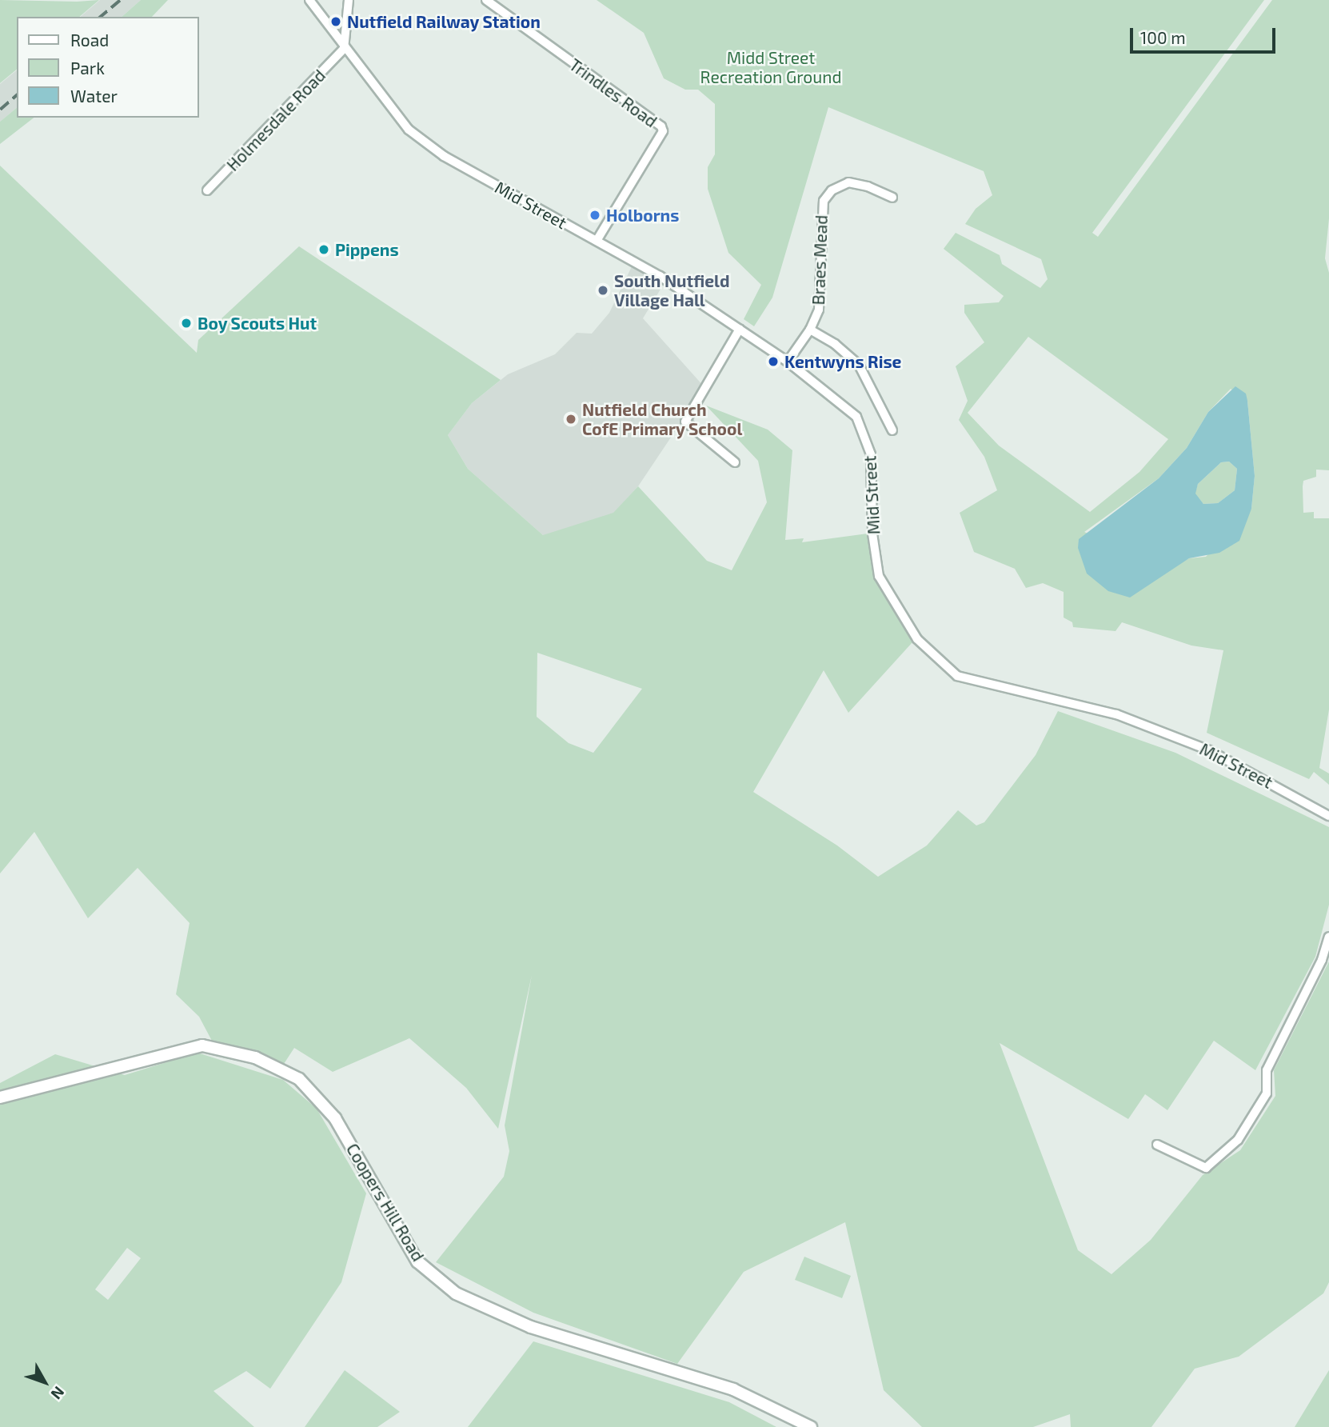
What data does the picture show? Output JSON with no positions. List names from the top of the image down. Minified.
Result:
{"streets":{"street":["Trindles Road","Holmesdale Road","Mid Street","Braes Mead","Coopers Hill Road"]},"crossings":[["Trindles Road","Mid Street"],["Holmesdale Road","Mid Street"],["Mid Street","Braes Mead"]],"parks":["Midd Street Recreation Ground"],"places":["Nutfield Railway Station","Holborns","Pippens","South Nutfield Village Hall","Boy Scouts Hut","Kentwyns Rise","Nutfield Church CofE Primary School"],"legend":["Road","Park","Water"],"scale_bar":"100 m","north":"bottom right"}
